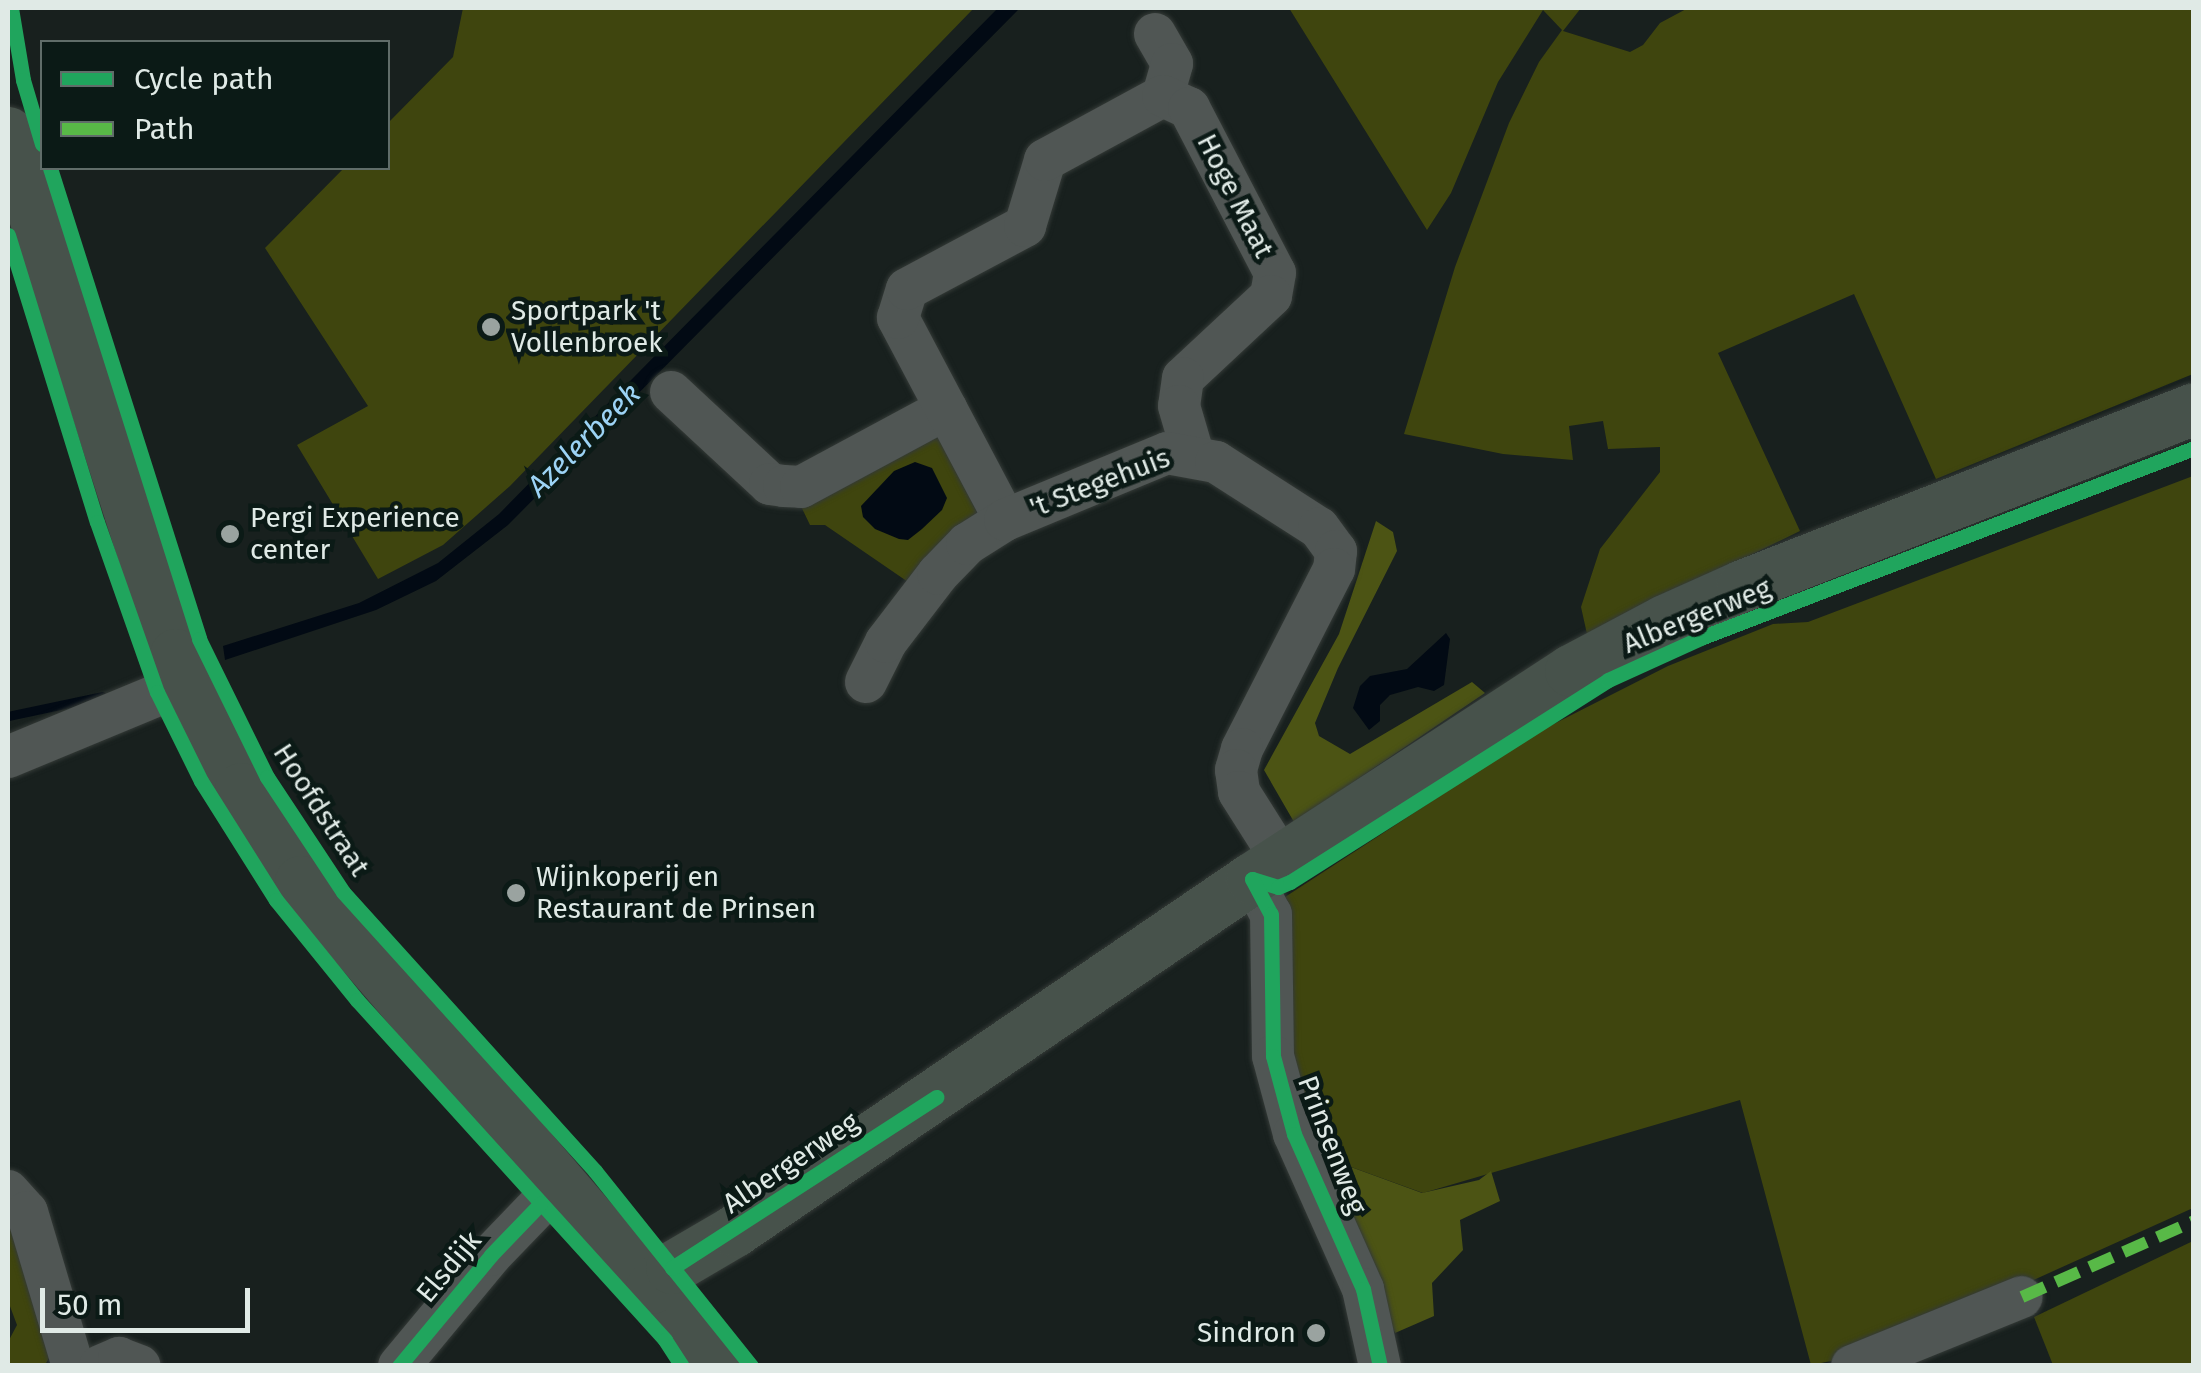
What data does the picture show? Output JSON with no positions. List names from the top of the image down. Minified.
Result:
{"streets":{"main road":["Albergerweg","Hoofdstraat"],"street":["Hoge Maat","'t Stegehuis","Prinsenweg","Elsdijk"]},"crossings":[["Hoge Maat","'t Stegehuis"],["'t Stegehuis","Albergerweg"],["'t Stegehuis","Prinsenweg"],["Albergerweg","Hoofdstraat"],["Albergerweg","Prinsenweg"]],"water":["Azelerbeek"],"places":["Sportpark 't Vollenbroek","Pergi Experience center","Wijnkoperij en Restaurant de Prinsen","Sindron"],"legend":["Cycle path","Path"],"scale_bar":"50 m"}
